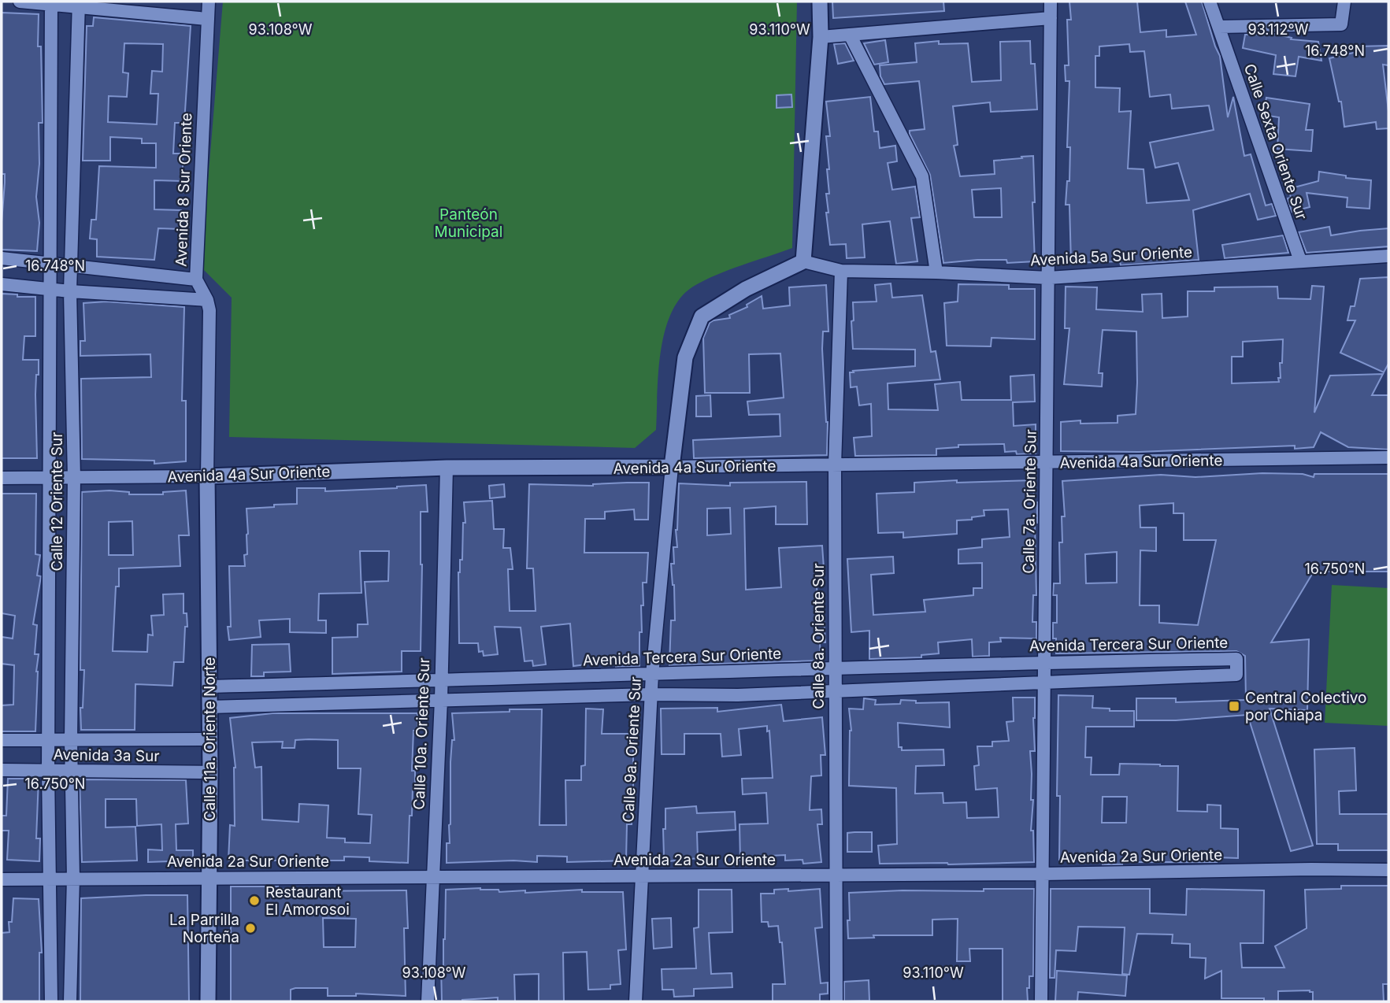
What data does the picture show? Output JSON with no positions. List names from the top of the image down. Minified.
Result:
{"streets":{"street":["Calle Sexta Oriente Sur","Avenida 8 Sur Oriente","Avenida 5a Sur Oriente","Avenida 4a Sur Oriente","Calle 12 Oriente Sur","Calle 7a. Oriente Sur","Calle 8a. Oriente Sur","Avenida Tercera Sur Oriente","Calle 10a. Oriente Sur","Calle 11a. Oriente Norte","Calle 9a. Oriente Sur","Avenida 3a Sur","Avenida 2a Sur Oriente"]},"crossings":[["Calle Sexta Oriente Sur","Avenida 5a Sur Oriente"],["Avenida 8 Sur Oriente","Avenida 4a Sur Oriente"],["Avenida 8 Sur Oriente","Calle 11a. Oriente Norte"],["Avenida 5a Sur Oriente","Calle 7a. Oriente Sur"],["Avenida 5a Sur Oriente","Calle 8a. Oriente Sur"],["Avenida 4a Sur Oriente","Calle 12 Oriente Sur"],["Avenida 4a Sur Oriente","Calle 7a. Oriente Sur"],["Avenida 4a Sur Oriente","Calle 8a. Oriente Sur"],["Avenida 4a Sur Oriente","Calle 10a. Oriente Sur"],["Avenida 4a Sur Oriente","Calle 11a. Oriente Norte"],["Avenida 4a Sur Oriente","Calle 9a. Oriente Sur"],["Calle 12 Oriente Sur","Avenida 3a Sur"],["Calle 12 Oriente Sur","Avenida 2a Sur Oriente"],["Calle 7a. Oriente Sur","Avenida Tercera Sur Oriente"],["Calle 7a. Oriente Sur","Avenida 2a Sur Oriente"],["Calle 8a. Oriente Sur","Avenida Tercera Sur Oriente"],["Calle 8a. Oriente Sur","Avenida 2a Sur Oriente"],["Avenida Tercera Sur Oriente","Calle 10a. Oriente Sur"],["Avenida Tercera Sur Oriente","Calle 11a. Oriente Norte"],["Avenida Tercera Sur Oriente","Calle 9a. Oriente Sur"],["Calle 10a. Oriente Sur","Avenida 2a Sur Oriente"],["Calle 11a. Oriente Norte","Avenida 3a Sur"],["Calle 11a. Oriente Norte","Avenida 2a Sur Oriente"],["Calle 9a. Oriente Sur","Avenida 2a Sur Oriente"]],"parks":["Panteón Municipal"],"places":{"transit":["Central Colectivo por Chiapa"],"other":["Restaurant El Amorosoi","La Parrilla Norteña"]},"coordinates":["93.112°W","93.108°W","93.110°W","16.748°N","16.750°N"]}
